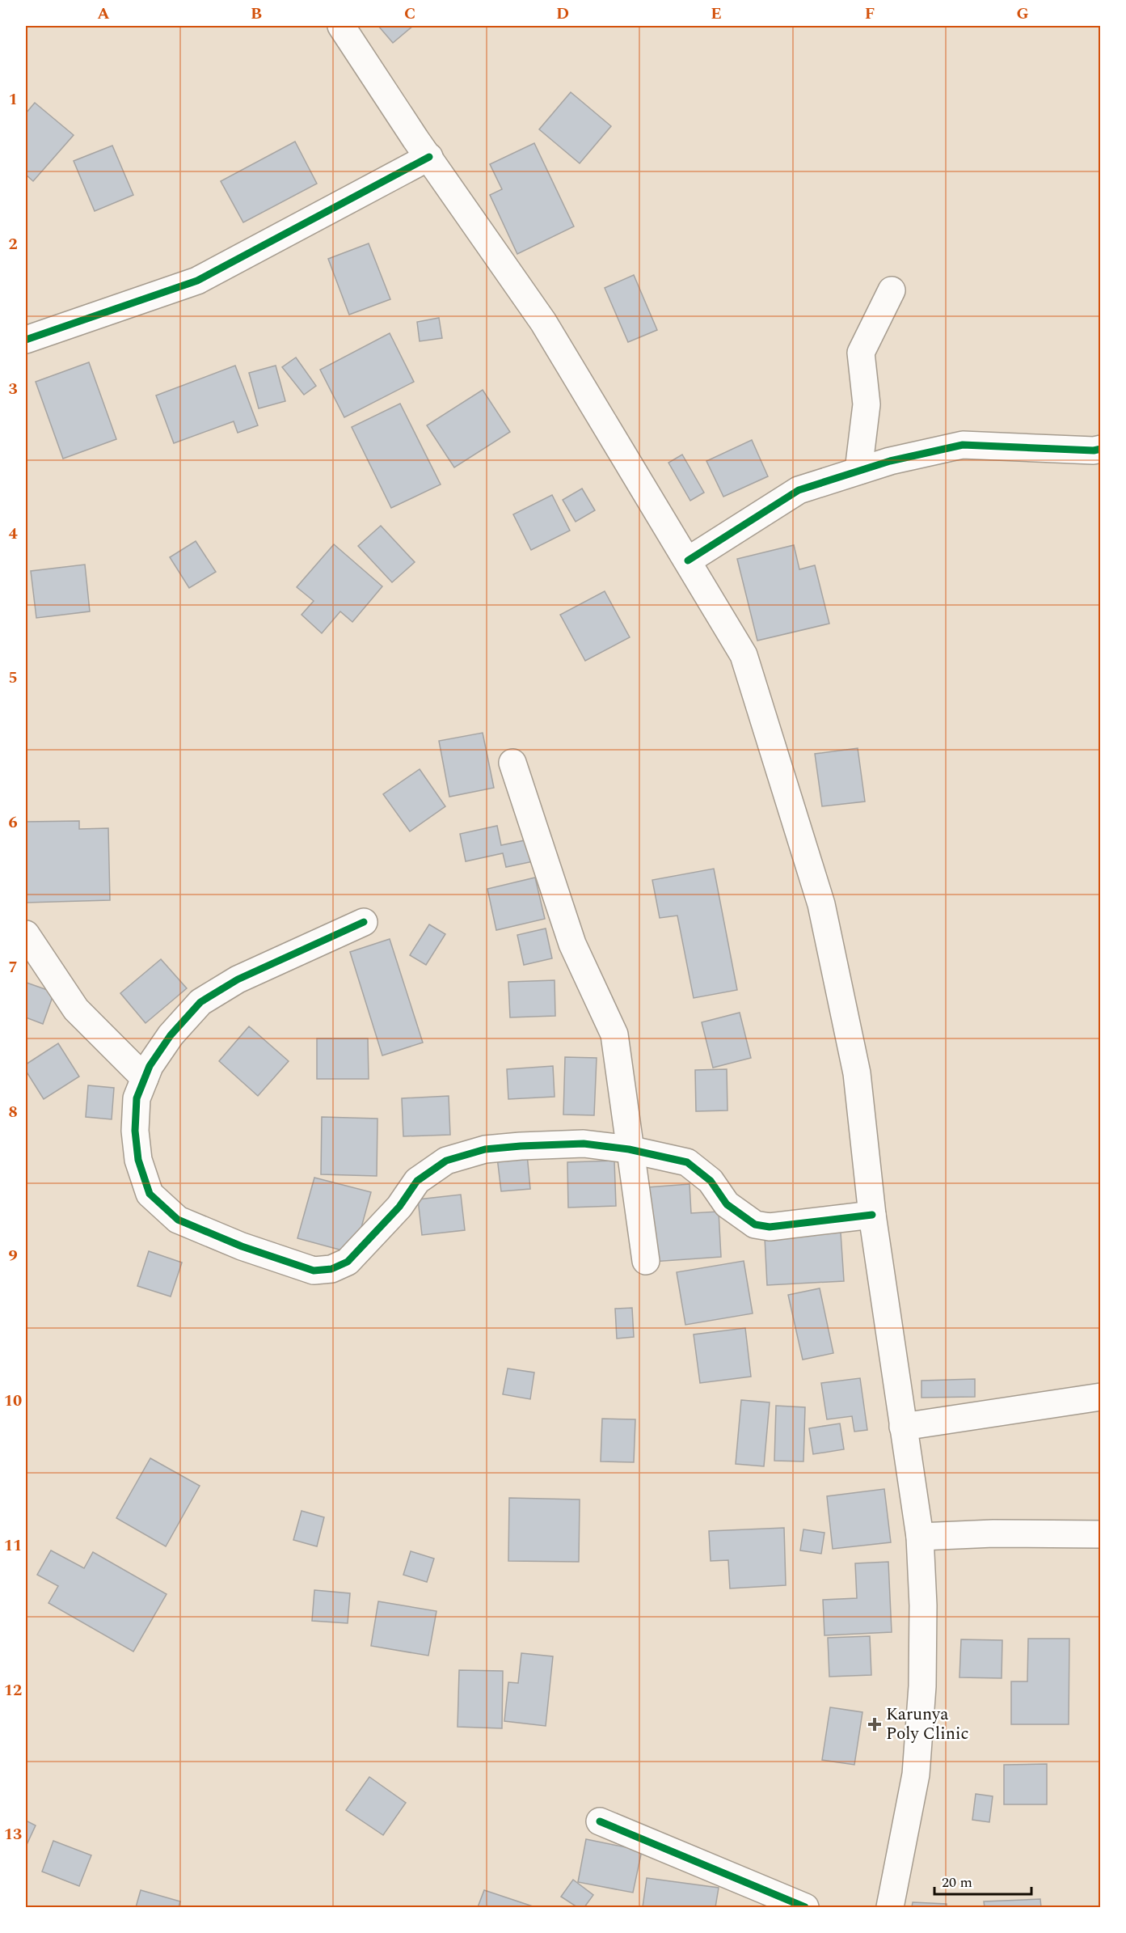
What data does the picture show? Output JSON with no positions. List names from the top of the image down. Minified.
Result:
{"places":{"health":["Karunya Poly Clinic"]},"scale_bar":"20 m","grid":{"columns":["A","B","C","D","E","F","G"],"rows":["1","2","3","4","5","6","7","8","9","10","11","12","13"]}}
